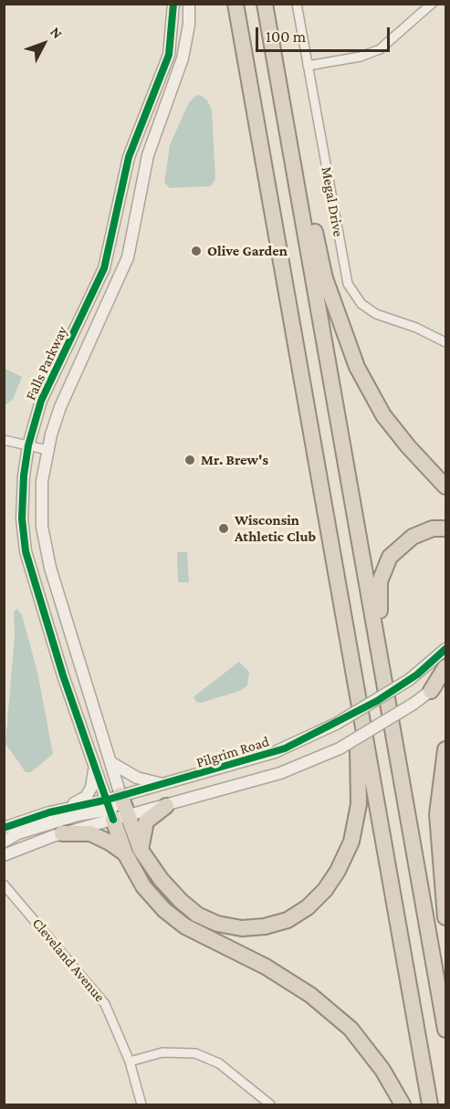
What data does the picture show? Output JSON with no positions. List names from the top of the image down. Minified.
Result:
{"streets":{"street":["Megal Drive","Falls Parkway","Pilgrim Road","Cleveland Avenue"]},"crossings":[["Falls Parkway","Pilgrim Road"]],"places":["Olive Garden","Mr. Brew's","Wisconsin Athletic Club"],"scale_bar":"100 m","north":"top right"}
